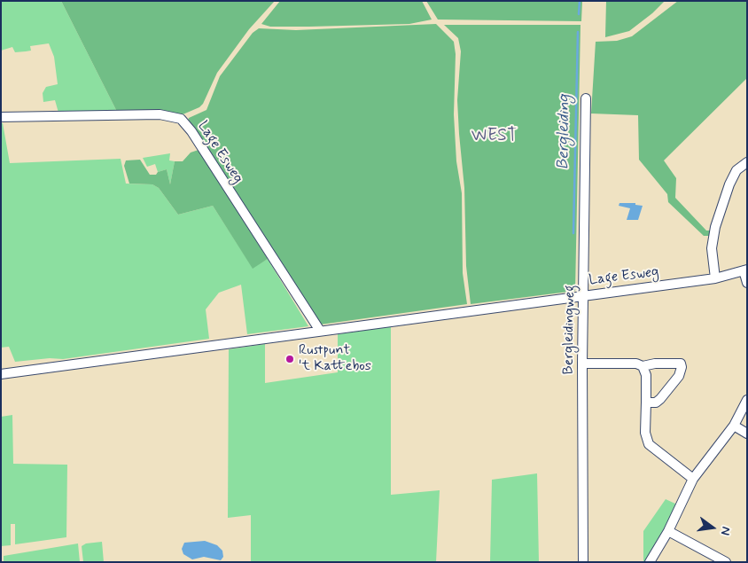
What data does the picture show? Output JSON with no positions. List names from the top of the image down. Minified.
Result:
{"streets":{"street":["Lage Esweg","Bergleidingweg"]},"crossings":[["Lage Esweg","Bergleidingweg"]],"districts":["WEST"],"water":["Bergleiding"],"places":["Rustpunt 't Kattebos"],"north":"right"}
